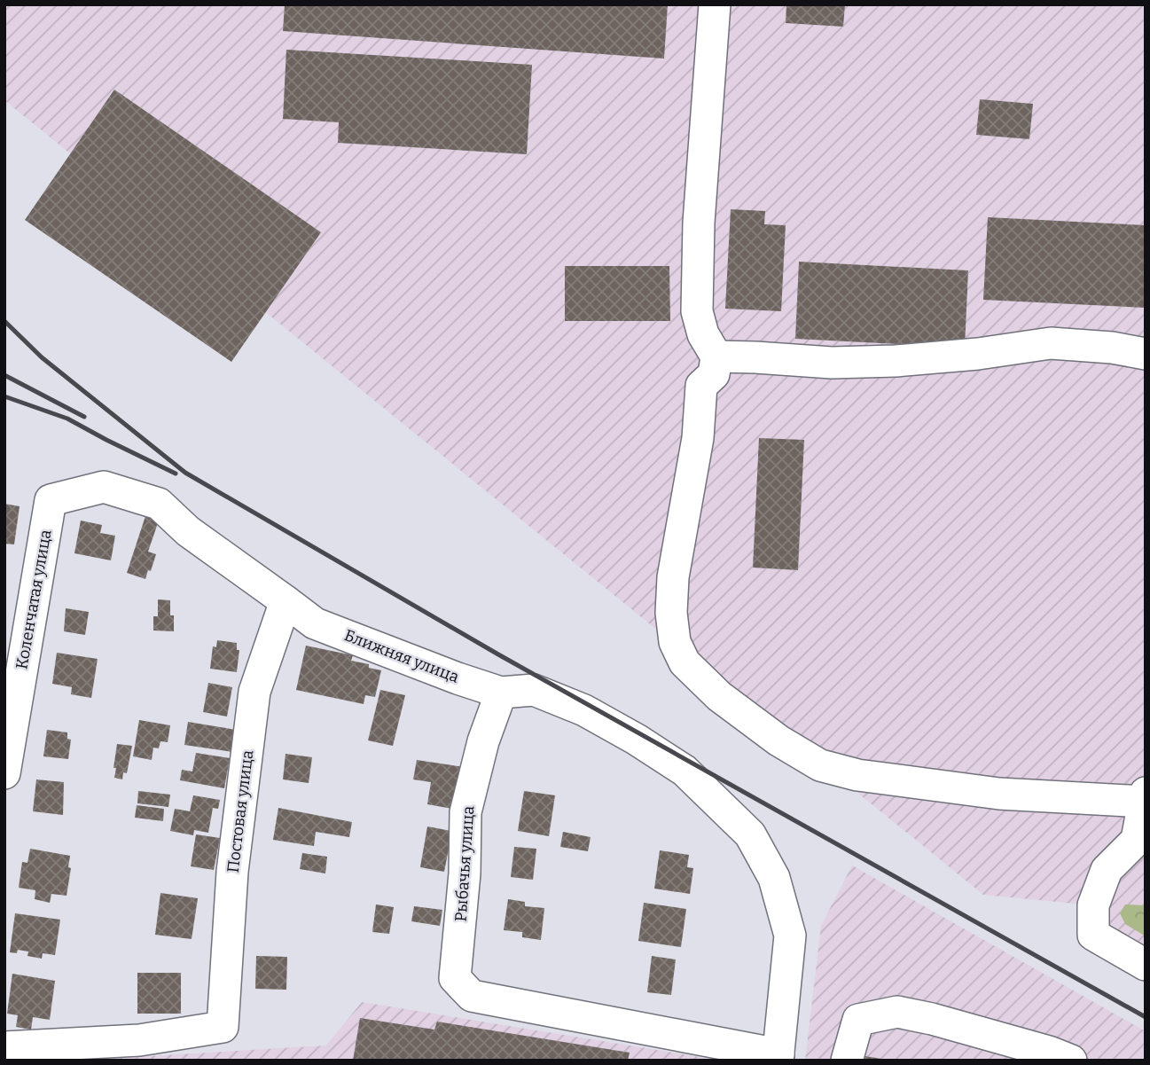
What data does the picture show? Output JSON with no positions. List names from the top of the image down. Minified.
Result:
{"streets":{"street":["Коленчатая улица","Ближняя улица","Постовая улица","Рыбачья улица"]},"crossings":[["Коленчатая улица","Ближняя улица"],["Ближняя улица","Постовая улица"],["Ближняя улица","Рыбачья улица"]]}
